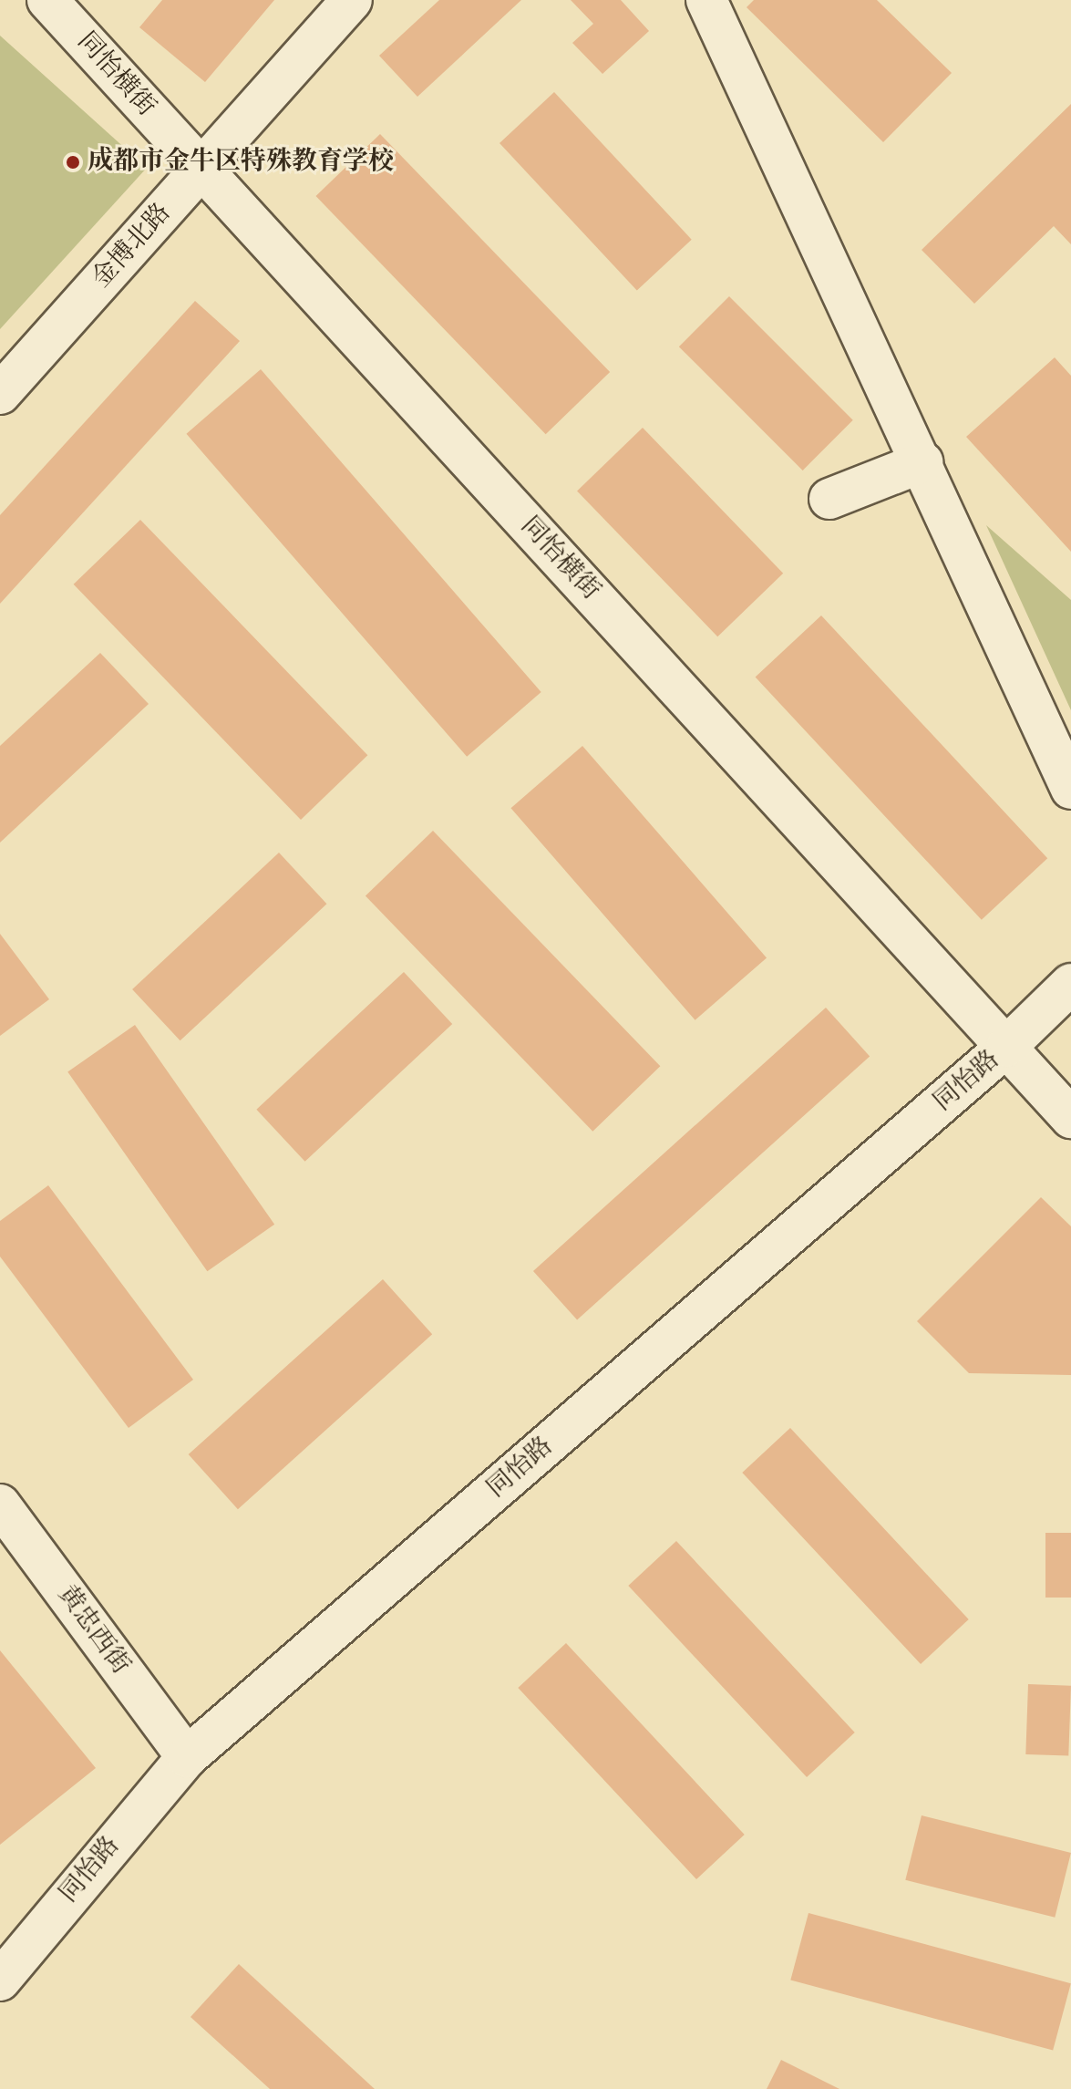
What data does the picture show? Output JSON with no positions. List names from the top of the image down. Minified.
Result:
{"streets":{"street":["同怡横街","金博北路","同怡路","黄忠西街"]},"crossings":[["同怡横街","金博北路"],["同怡横街","同怡路"],["同怡路","黄忠西街"]],"places":["成都市金牛区特殊教育学校"]}
